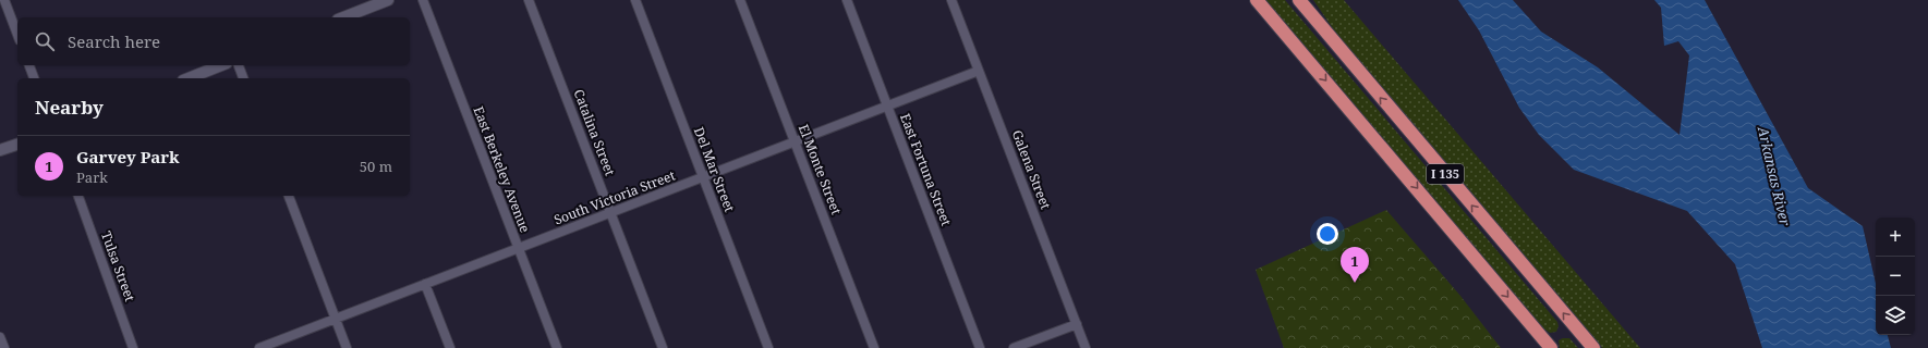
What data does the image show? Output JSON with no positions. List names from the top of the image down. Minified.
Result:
{"streets":{"highway":["I 135"],"street":["Catalina Street","East Berkeley Avenue","Del Mar Street","El Monte Street","East Fortuna Street","Galena Street","South Victoria Street","Tulsa Street"]},"crossings":[["Catalina Street","South Victoria Street"],["East Berkeley Avenue","South Victoria Street"],["Del Mar Street","South Victoria Street"],["El Monte Street","South Victoria Street"],["East Fortuna Street","South Victoria Street"],["Galena Street","South Victoria Street"]],"water":["Arkansas River"],"page":{"search":"Search here","heading":"Nearby","list":[{"mark":"1","name":"Garvey Park","note":"Park","value":"50 m"}],"map_buttons":["+","−"],"pins":"1"}}
